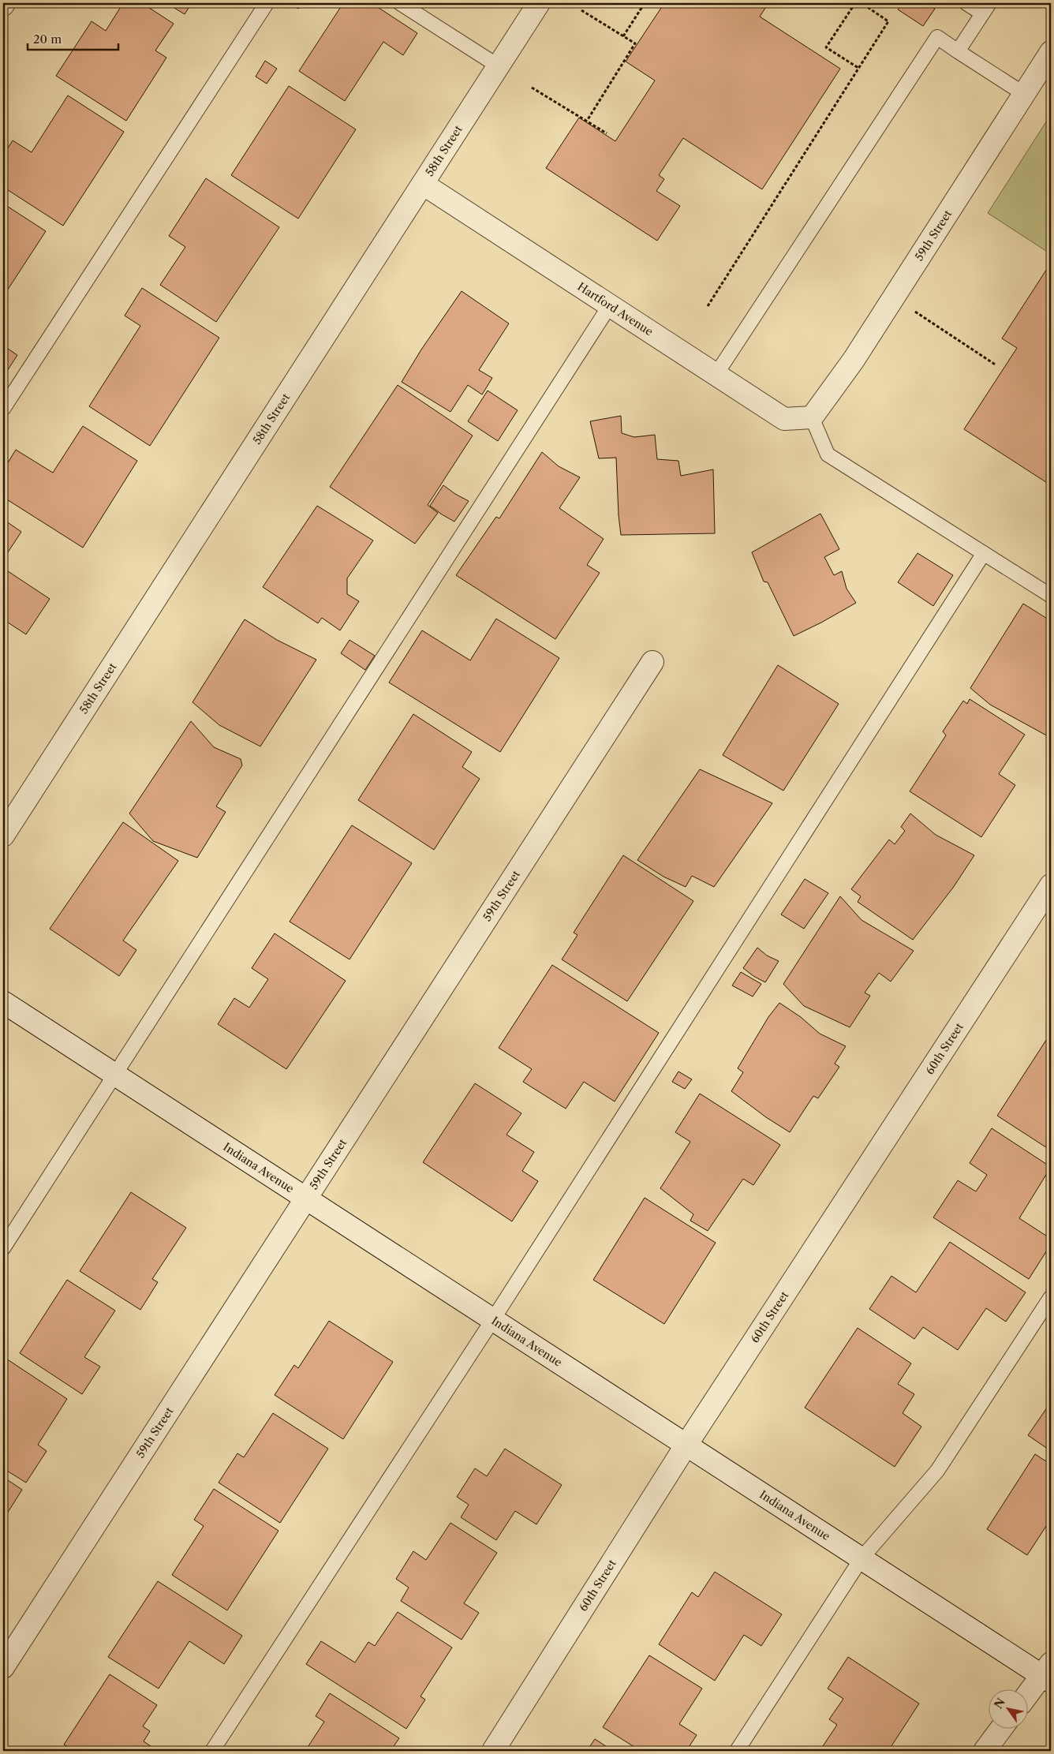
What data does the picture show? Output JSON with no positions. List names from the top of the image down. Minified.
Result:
{"streets":{"street":["58th Street","59th Street","Hartford Avenue","60th Street","Indiana Avenue"]},"crossings":[["58th Street","Hartford Avenue"],["59th Street","Hartford Avenue"],["59th Street","Indiana Avenue"],["60th Street","Indiana Avenue"]],"scale_bar":"20 m","north":"top left"}
